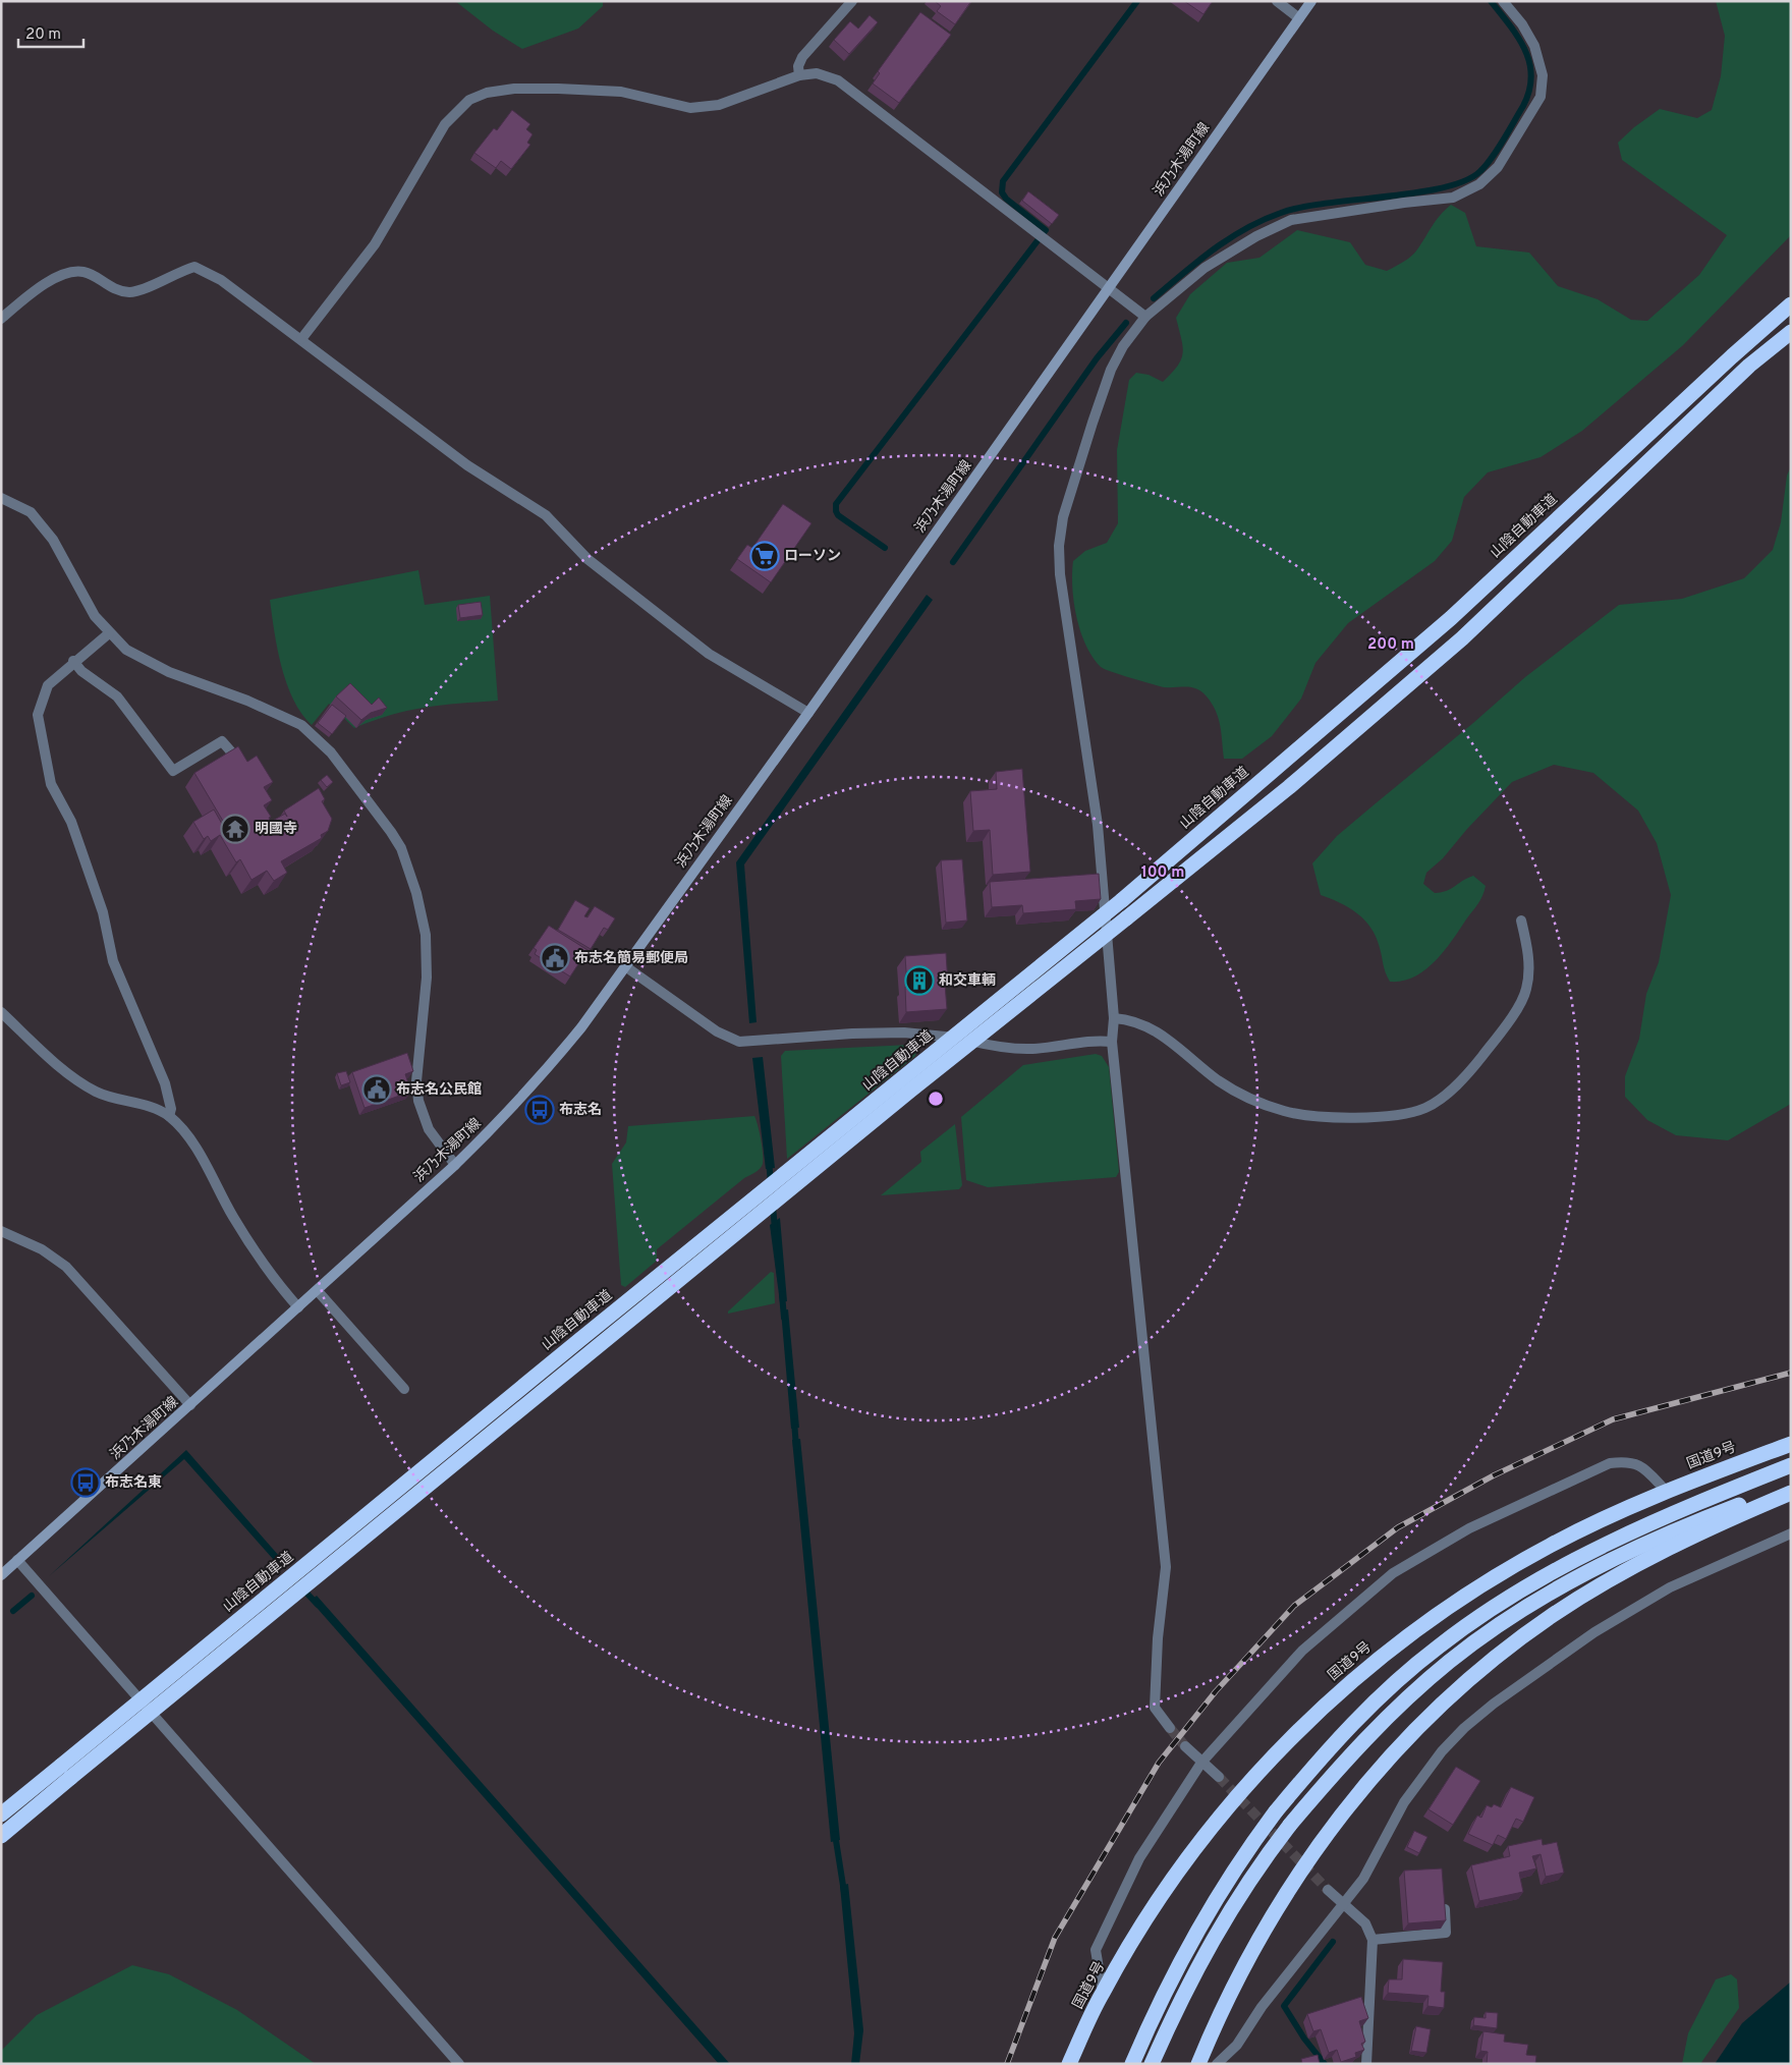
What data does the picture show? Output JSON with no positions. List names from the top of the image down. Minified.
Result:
{"streets":{"highway":["山陰自動車道","国道9号"],"main road":["浜乃木湯町線"]},"places":{"supermarket":["ローソン"],"temple":["明國寺"],"public building":["布志名簡易郵便局","布志名公民館"],"building":["和交車輌"],"bus stop":["布志名","布志名東"]},"scale_bar":"20 m","rings":["200 m","100 m"]}
